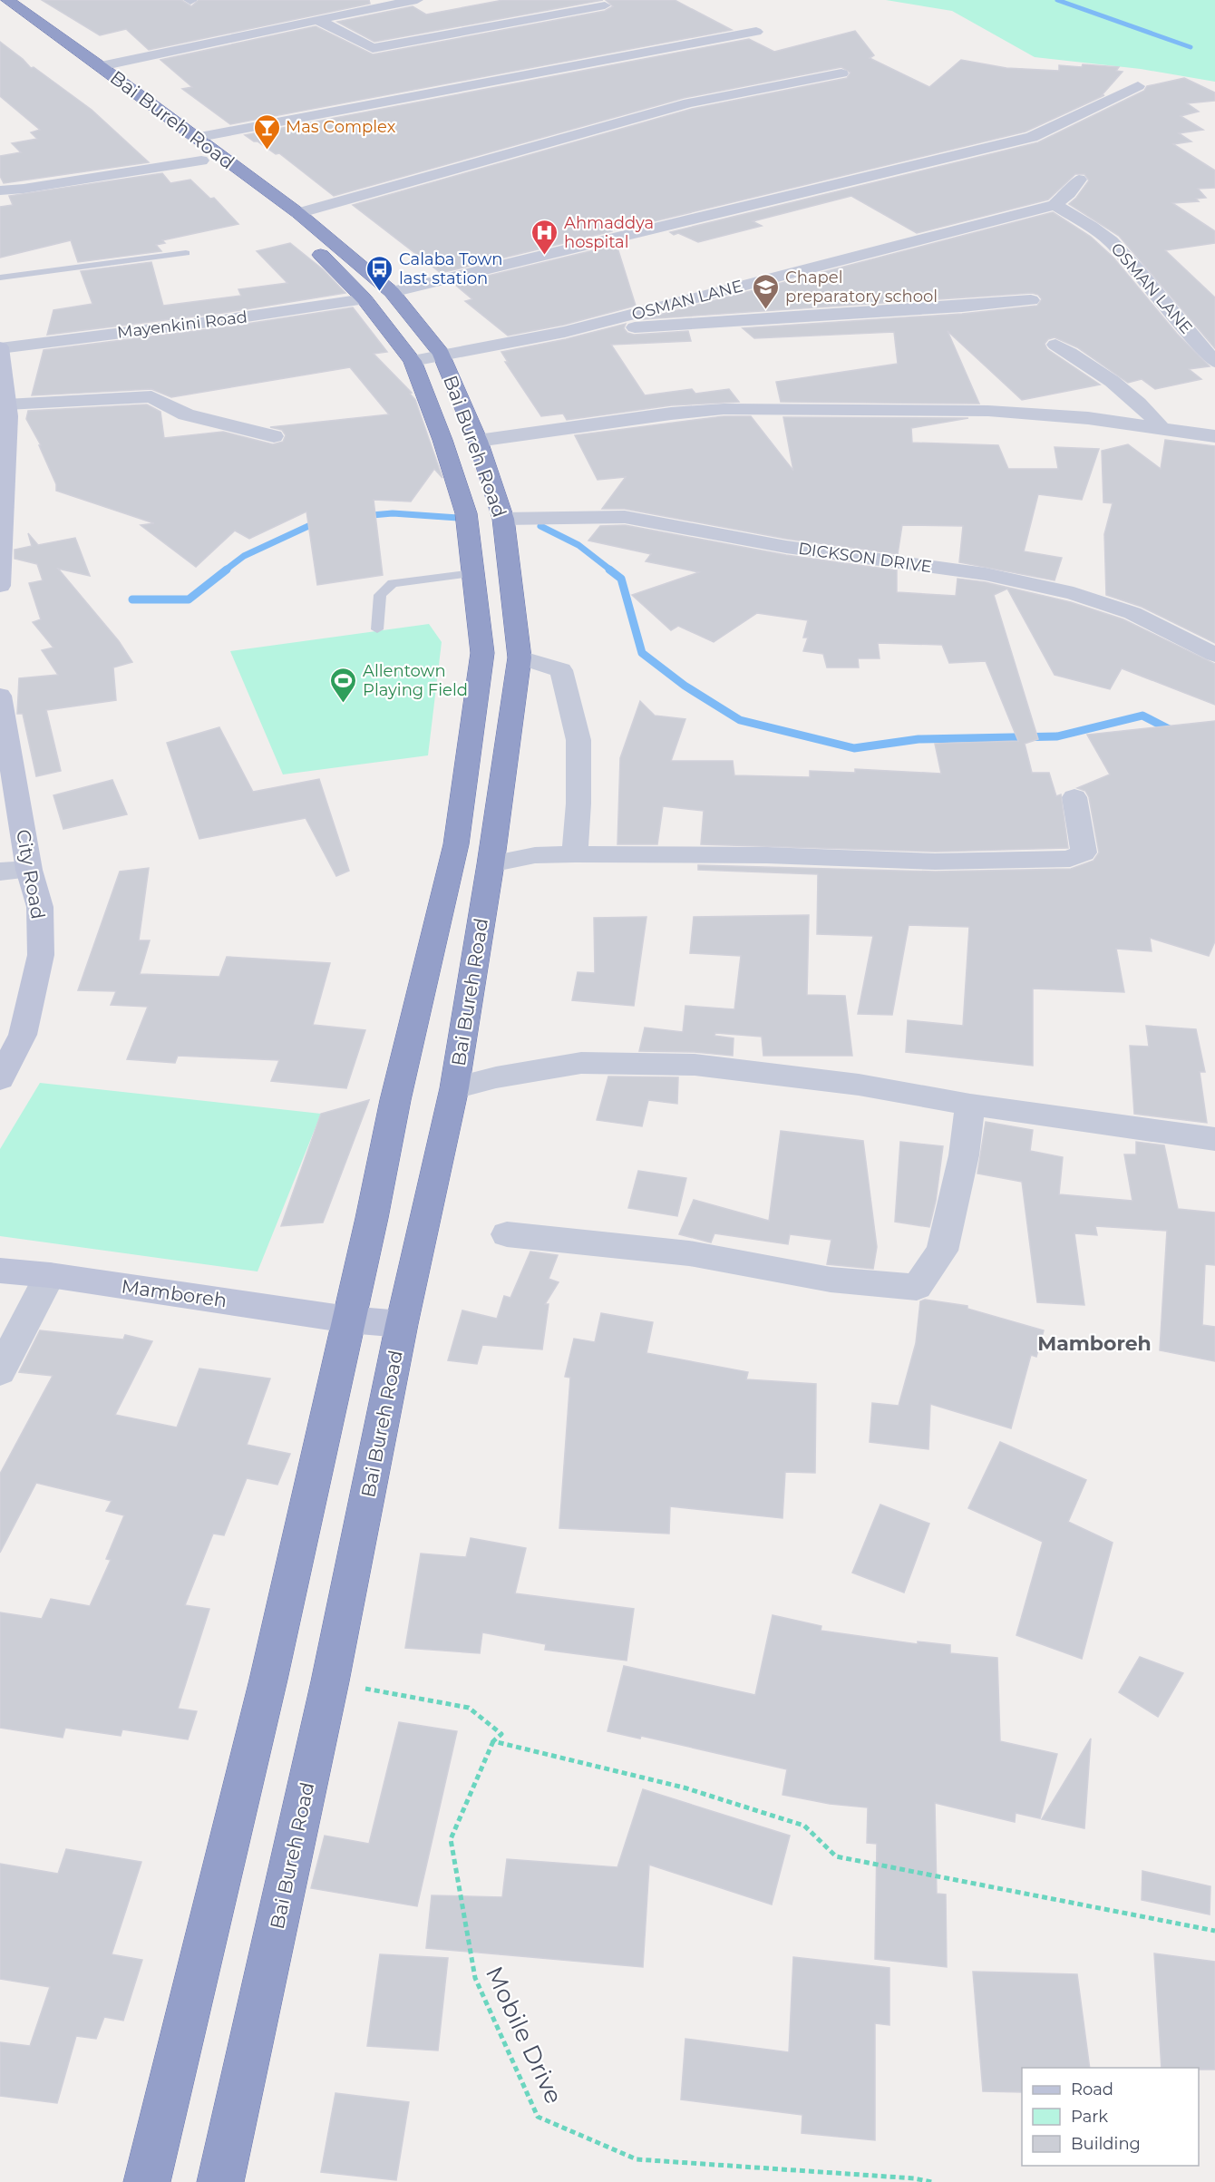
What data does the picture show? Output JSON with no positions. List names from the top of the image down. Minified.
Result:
{"streets":{"highway":["Bai Bureh Road"],"main road":["City Road","Mamboreh"],"street":["OSMAN LANE","Mayenkini Road","DICKSON DRIVE"],"path":["Mobile Drive"]},"crossings":[["Bai Bureh Road","OSMAN LANE"],["Bai Bureh Road","Mayenkini Road"],["Bai Bureh Road","DICKSON DRIVE"],["Bai Bureh Road","Mamboreh"]],"districts":["Mamboreh"],"places":{"bar":["Mas Complex"],"hospital":["Ahmaddya hospital"],"bus stop":["Calaba Town last station"],"school or university":["Chapel preparatory school"],"sports":["Allentown Playing Field"]},"legend":["Road","Park","Building"]}
